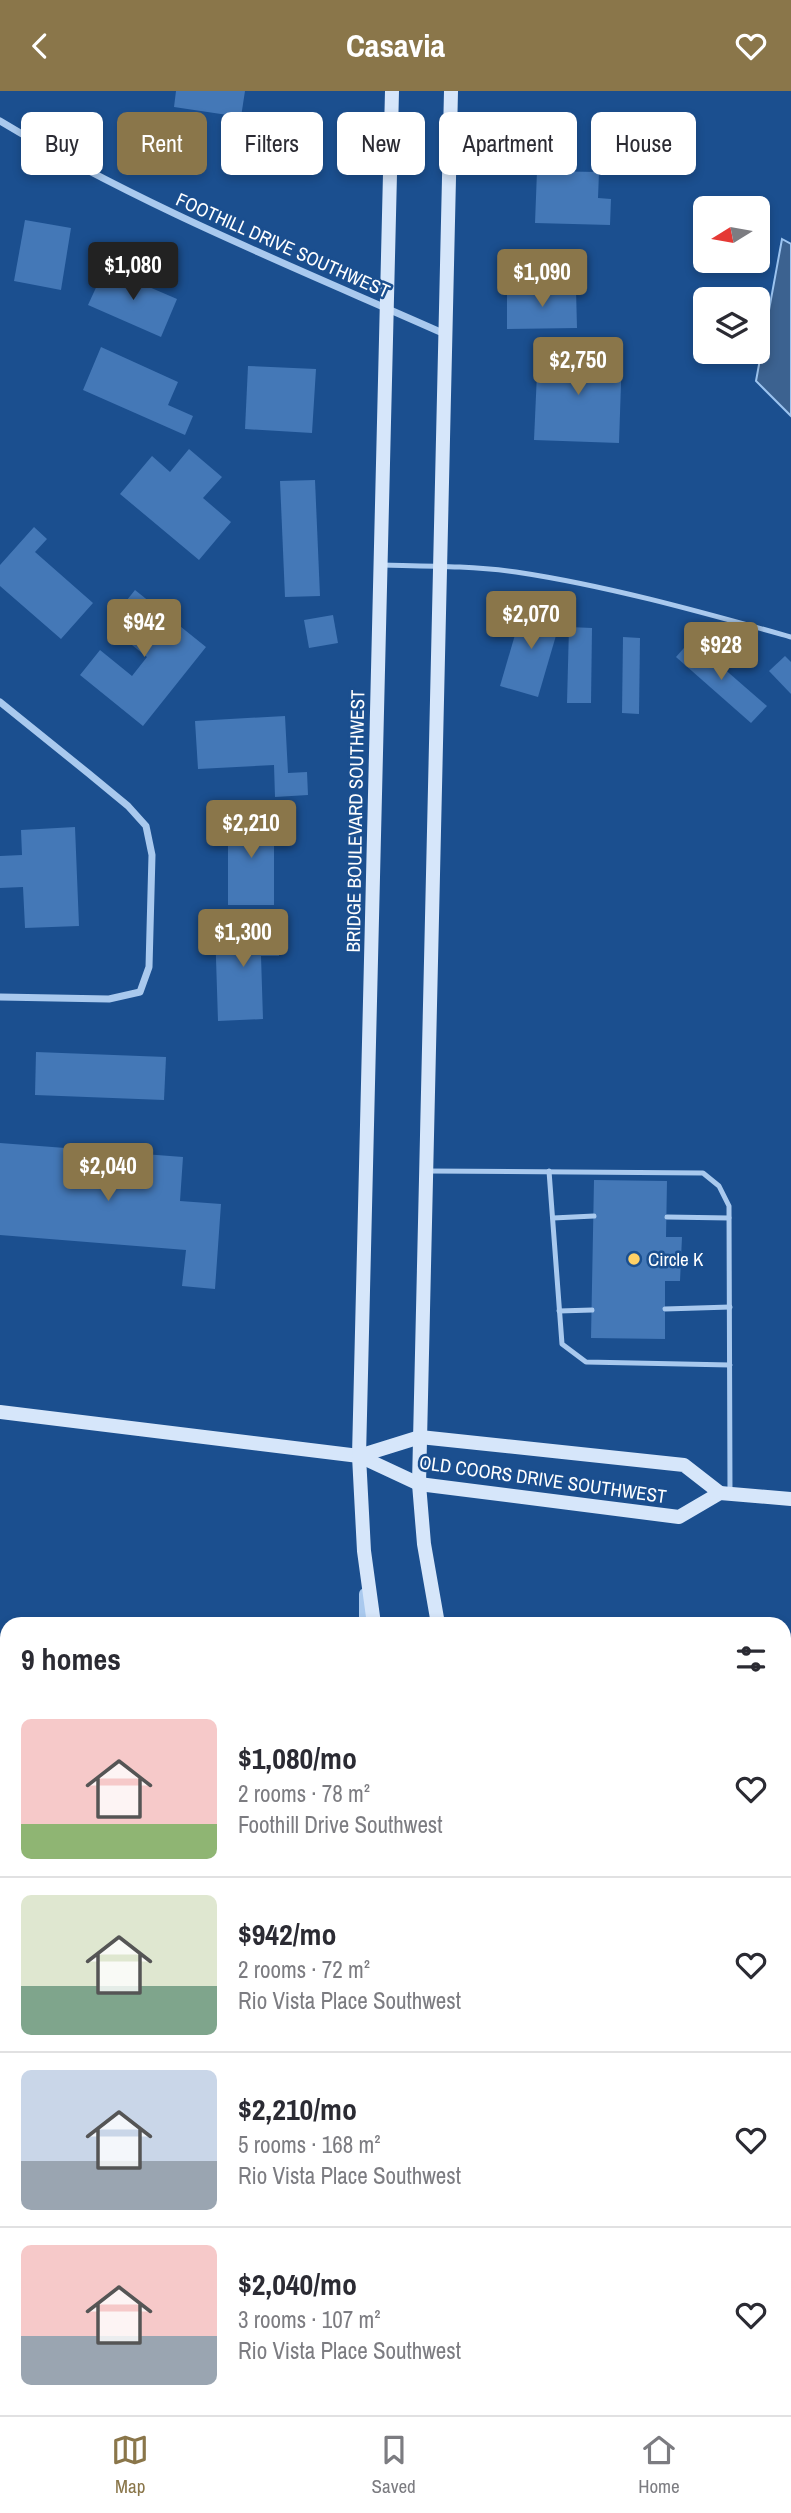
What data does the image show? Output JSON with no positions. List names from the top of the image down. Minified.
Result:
{"streets":{"main road":["BRIDGE BOULEVARD SOUTHWEST","OLD COORS DRIVE SOUTHWEST"],"street":["FOOTHILL DRIVE SOUTHWEST"]},"crossings":[["FOOTHILL DRIVE SOUTHWEST","BRIDGE BOULEVARD SOUTHWEST"],["BRIDGE BOULEVARD SOUTHWEST","OLD COORS DRIVE SOUTHWEST"]],"places":["Circle K"],"north":"left","page":{"header":"Casavia","chip":["Buy","Rent","Filters","New","Apartment","House"],"price":["$1,080","$1,090","$2,750","$2,070","$942","$928","$2,210","$1,300","$2,040"],"heading":"9 homes","list":[{"name":"$1,080/mo","note":"2 rooms · 78 m² · Foothill Drive Southwest"},{"name":"$942/mo","note":"2 rooms · 72 m² · Rio Vista Place Southwest"},{"name":"$2,210/mo","note":"5 rooms · 168 m² · Rio Vista Place Southwest"},{"name":"$2,040/mo","note":"3 rooms · 107 m² · Rio Vista Place Southwest"}],"tabs":["Map","Saved","Home"]}}
